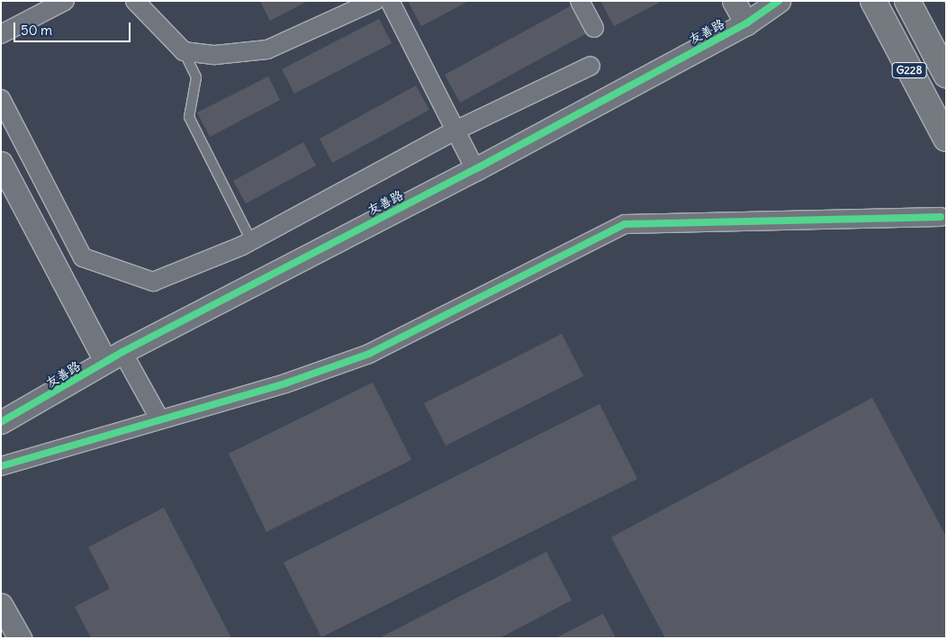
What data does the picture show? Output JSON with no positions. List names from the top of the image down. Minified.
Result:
{"streets":{"highway":["G228"],"street":["友善路"]},"scale_bar":"50 m"}
